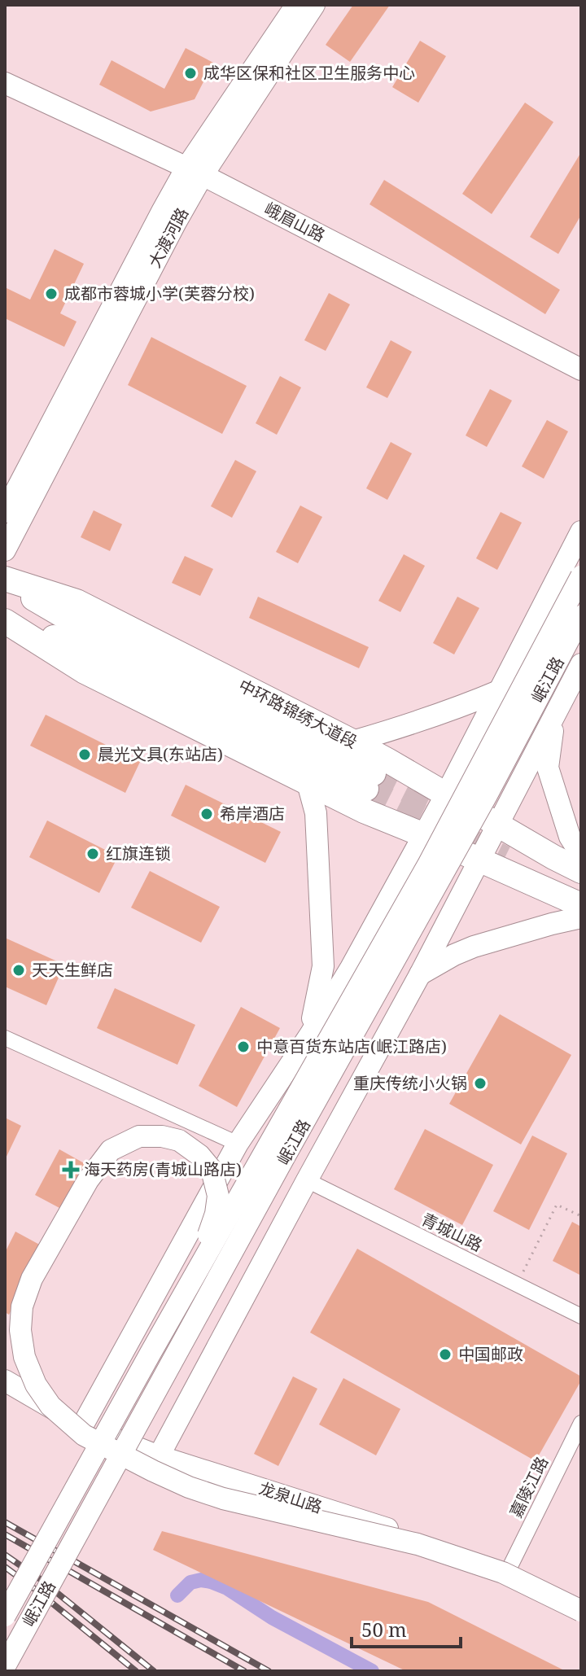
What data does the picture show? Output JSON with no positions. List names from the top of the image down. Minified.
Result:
{"streets":{"main road":["峨眉山路","大渡河路","岷江路","中环路锦绣大道段","龙泉山路"],"street":["青城山路","嘉陵江路"]},"crossings":[["峨眉山路","大渡河路"],["岷江路","中环路锦绣大道段"],["岷江路","青城山路"],["岷江路","龙泉山路"],["嘉陵江路","龙泉山路"]],"places":{"other":["成华区保和社区卫生服务中心","成都市蓉城小学(芙蓉分校)","晨光文具(东站店)","希岸酒店","红旗连锁","天天生鲜店","中意百货东站店(岷江路店)","重庆传统小火锅","中国邮政"],"health":["海天药房(青城山路店)"]},"scale_bar":"50 m"}
